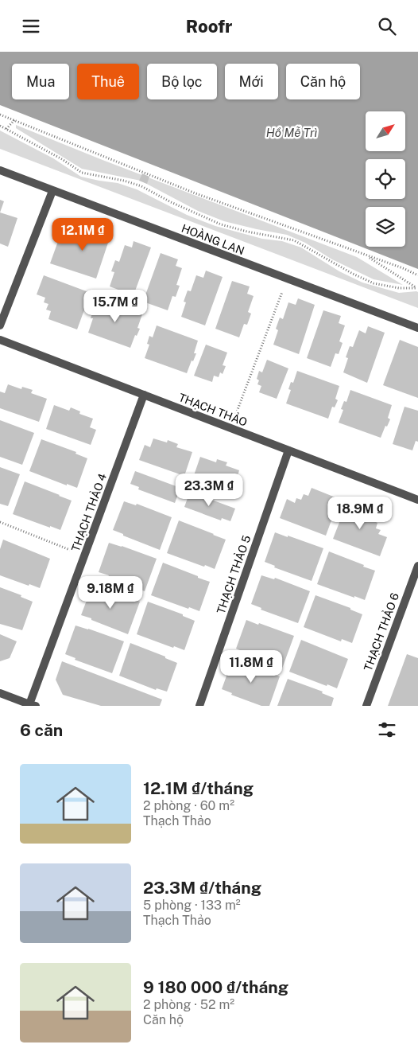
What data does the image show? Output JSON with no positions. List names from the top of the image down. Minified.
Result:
{"streets":{"street":["HOÀNG LAN","THẠCH THẢO","THẠCH THẢO 4","THẠCH THẢO 5","THẠCH THẢO 6"]},"crossings":[["THẠCH THẢO","THẠCH THẢO 4"],["THẠCH THẢO","THẠCH THẢO 5"]],"water":["Hồ Mễ Trì"],"north":"top right","page":{"header":"Roofr","chip":["Mua","Thuê","Bộ lọc","Mới","Căn hộ"],"price":["12.1M ₫","15.7M ₫","23.3M ₫","18.9M ₫","9.18M ₫","11.8M ₫"],"heading":"6 căn","list":[{"name":"12.1M ₫/tháng","note":"2 phòng · 60 m² · Thạch Thảo"},{"name":"23.3M ₫/tháng","note":"5 phòng · 133 m² · Thạch Thảo"},{"name":"9 180 000 ₫/tháng","note":"2 phòng · 52 m² · Căn hộ"}]}}
